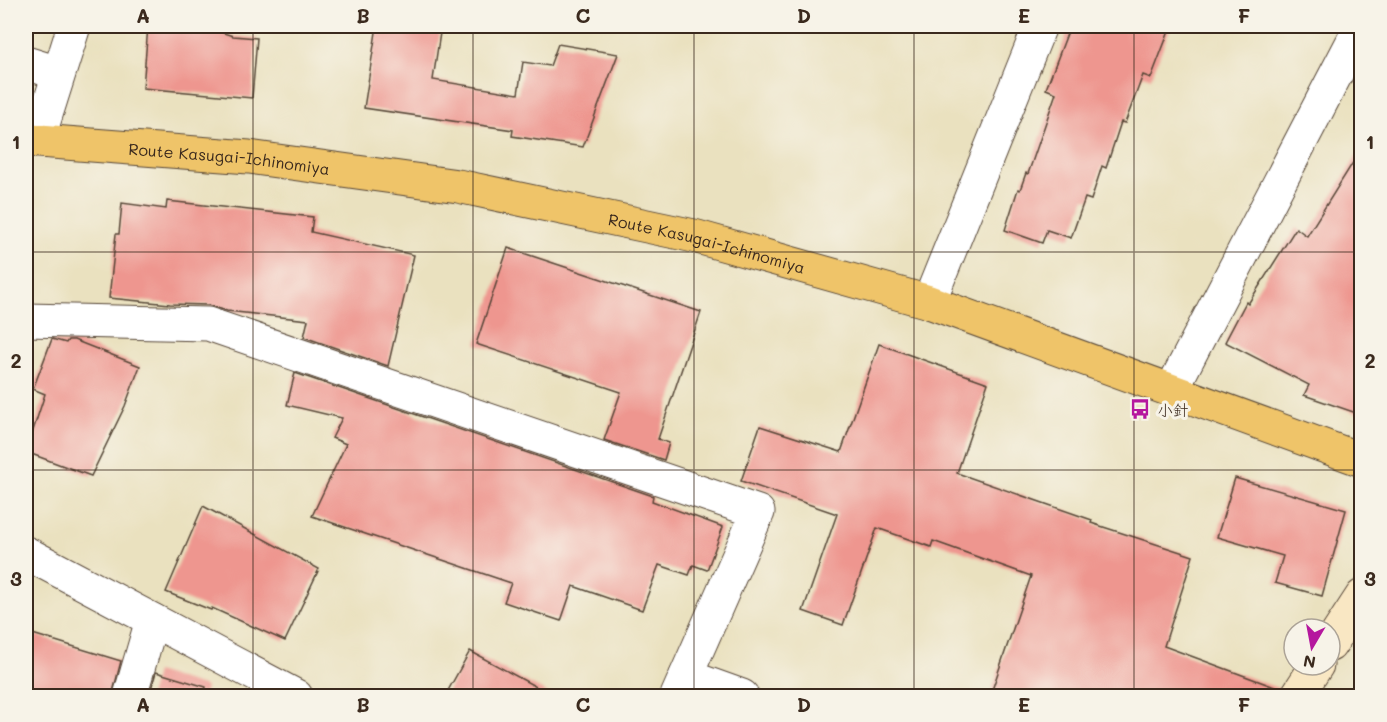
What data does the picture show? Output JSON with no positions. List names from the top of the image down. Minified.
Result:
{"streets":{"main road":["Route Kasugai-Ichinomiya"]},"places":{"bus stop":["小針"]},"north":"bottom","grid":{"columns":["A","B","C","D","E","F"],"rows":["1","2","3"]}}
